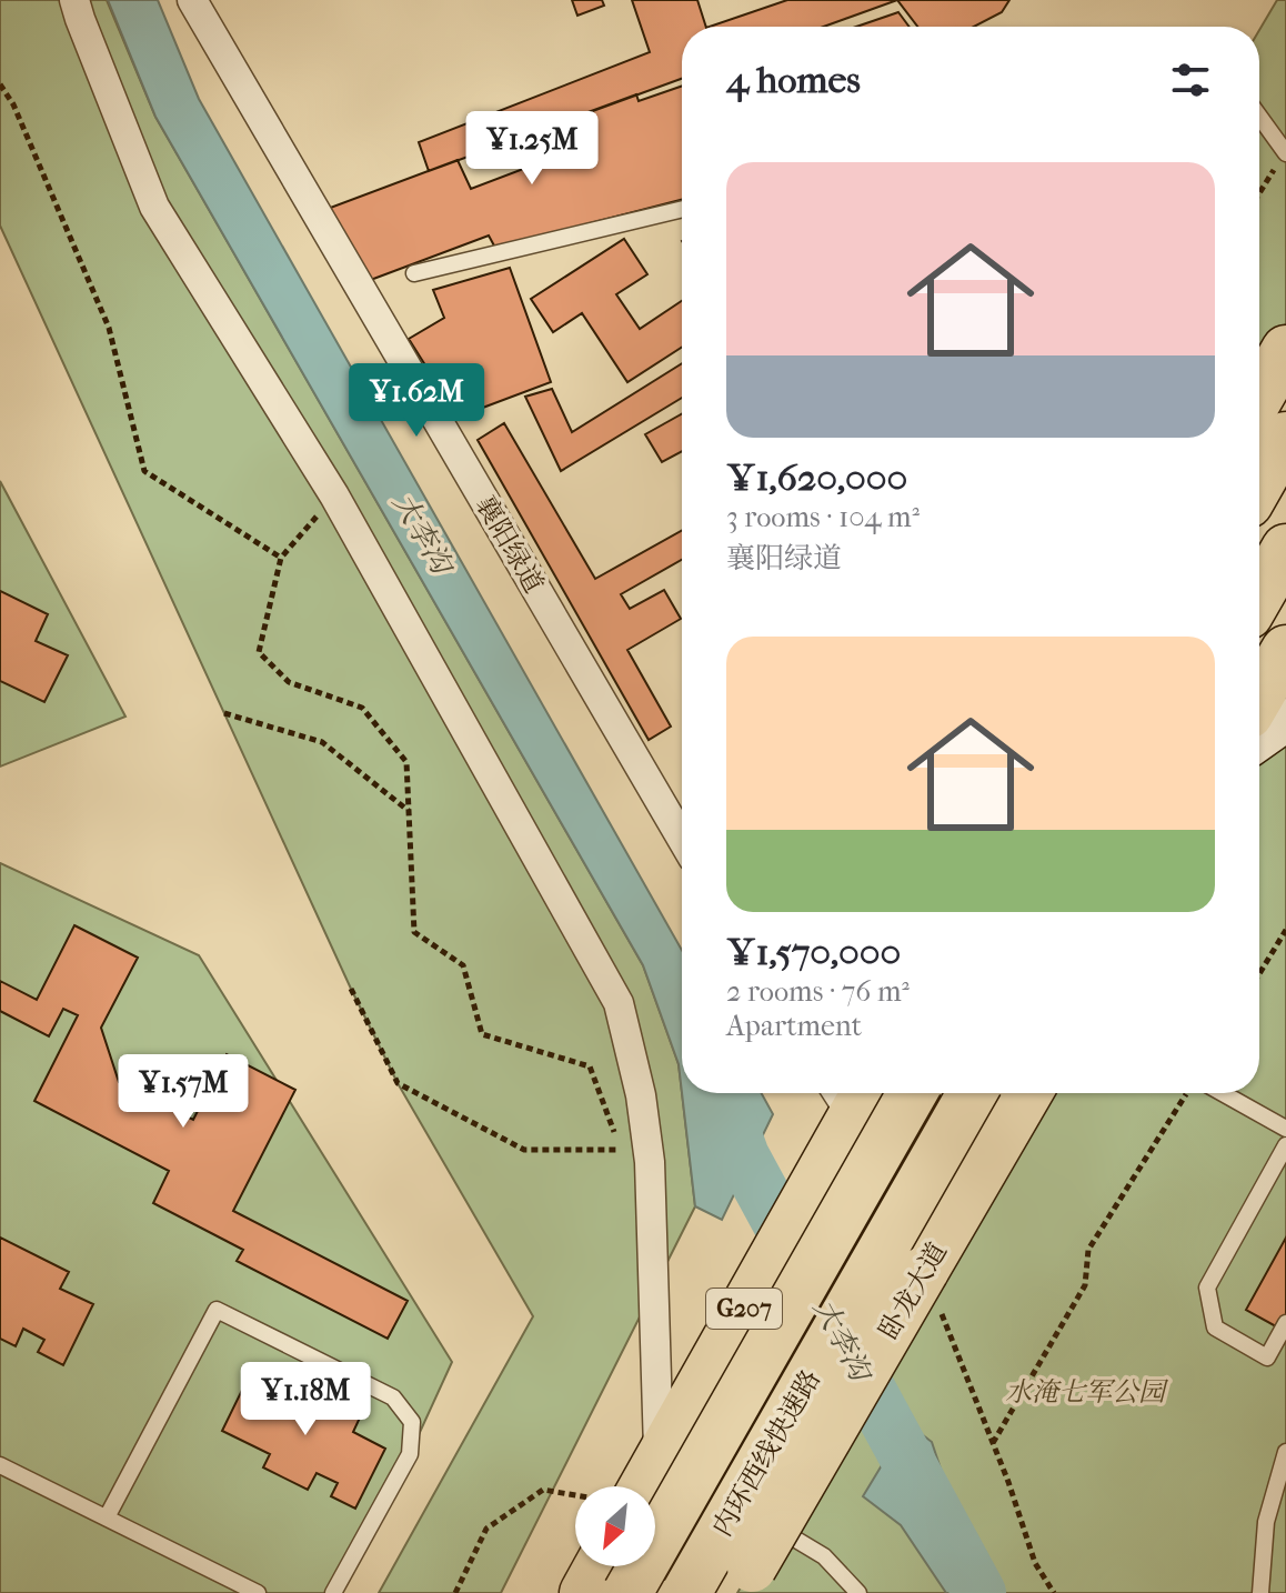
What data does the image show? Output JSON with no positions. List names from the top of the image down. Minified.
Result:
{"streets":{"highway":["卧龙大道","G207","内环西线快速路"],"street":["襄阳绿道"]},"water":["大李沟"],"parks":["水淹七军公园"],"north":"bottom left","page":{"heading":"4 homes","price":["¥1.25M","¥1.62M","¥1.57M","¥1.18M"],"list":[{"name":"¥1,620,000","note":"3 rooms · 104 m² · 襄阳绿道"},{"name":"¥1,570,000","note":"2 rooms · 76 m² · Apartment"}]}}
